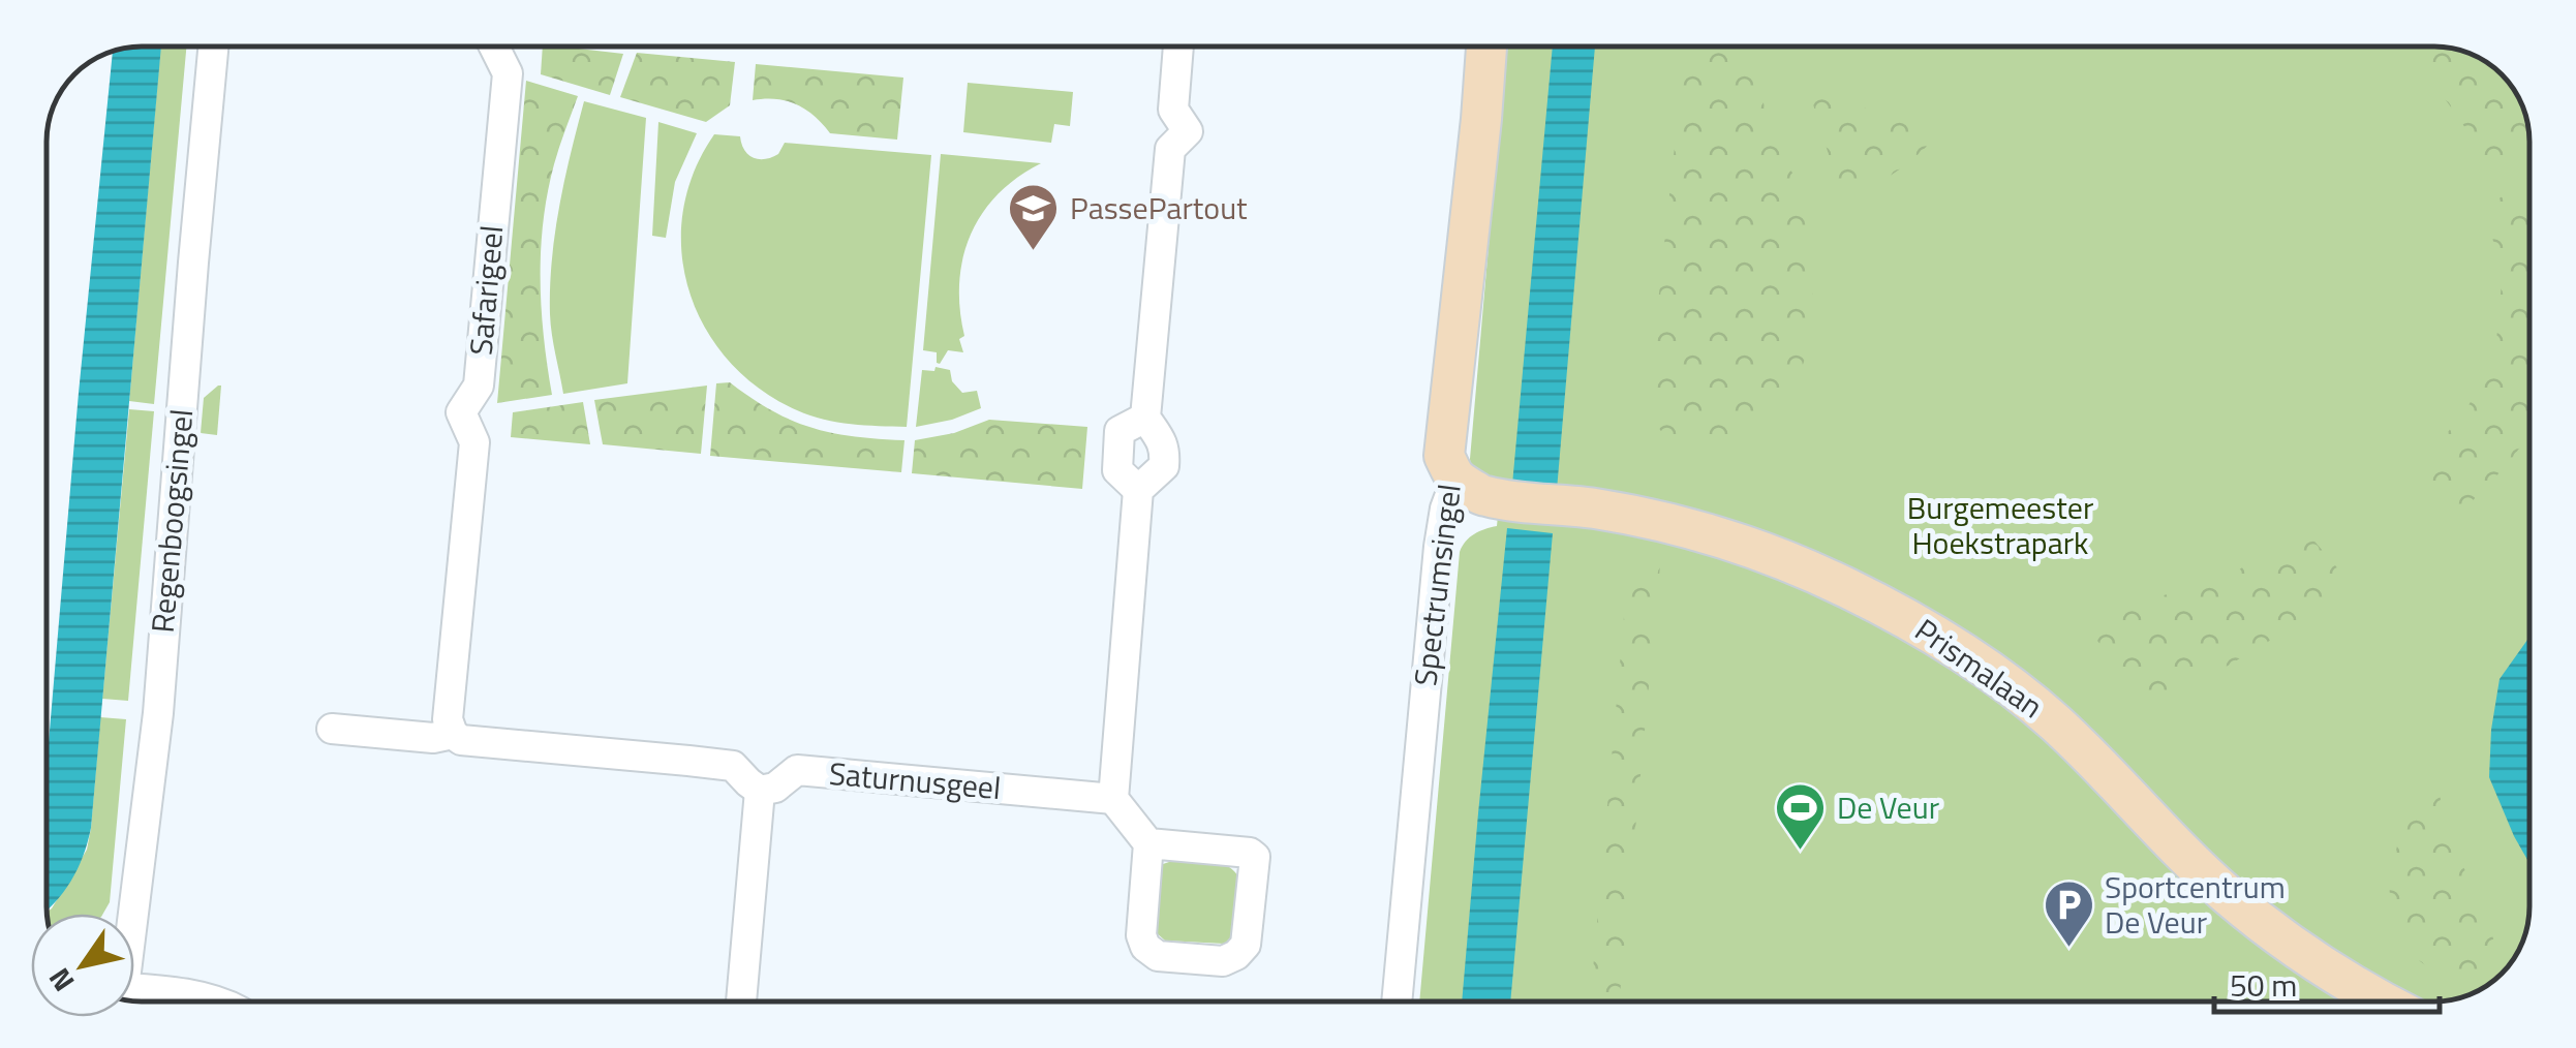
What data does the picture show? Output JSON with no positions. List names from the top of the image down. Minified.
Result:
{"streets":{"street":["Safarigeel","Regenboogsingel","Spectrumsingel","Prismalaan","Saturnusgeel"]},"crossings":[["Spectrumsingel","Prismalaan"]],"parks":["Burgemeester Hoekstrapark"],"places":{"school or university":["PassePartout"],"sports":["De Veur"],"parking":["Sportcentrum De Veur"]},"scale_bar":"50 m","north":"bottom left"}
